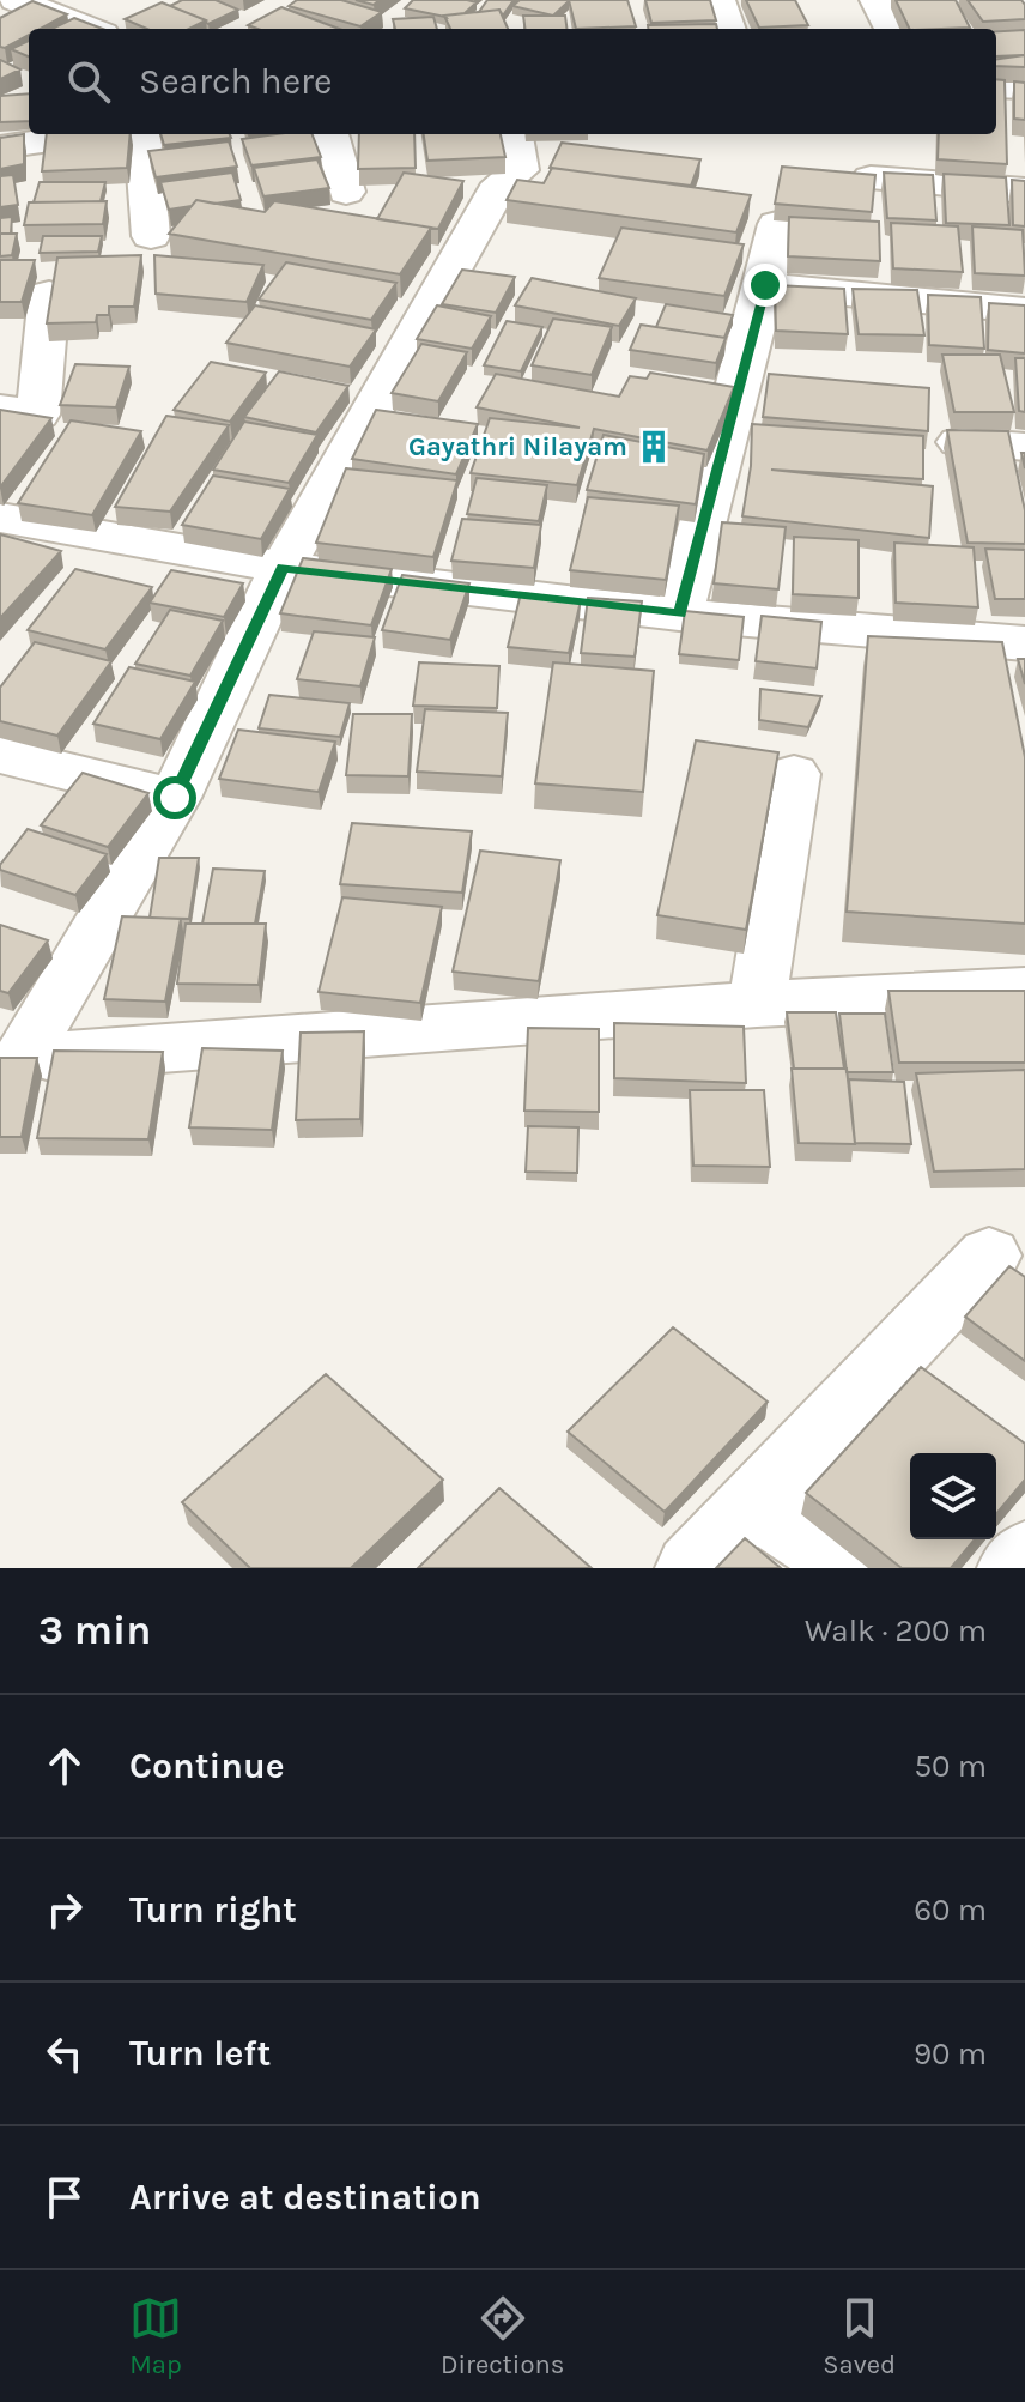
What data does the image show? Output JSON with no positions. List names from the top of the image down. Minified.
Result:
{"places":{"building":["Gayathri Nilayam"]},"page":{"search":"Search here","heading":["3 min","Walk · 200 m"],"list":[["Continue","50 m"],["Turn right","60 m"],["Turn left","90 m"],"Arrive at destination"],"nav":["Map","Directions","Saved"]}}
